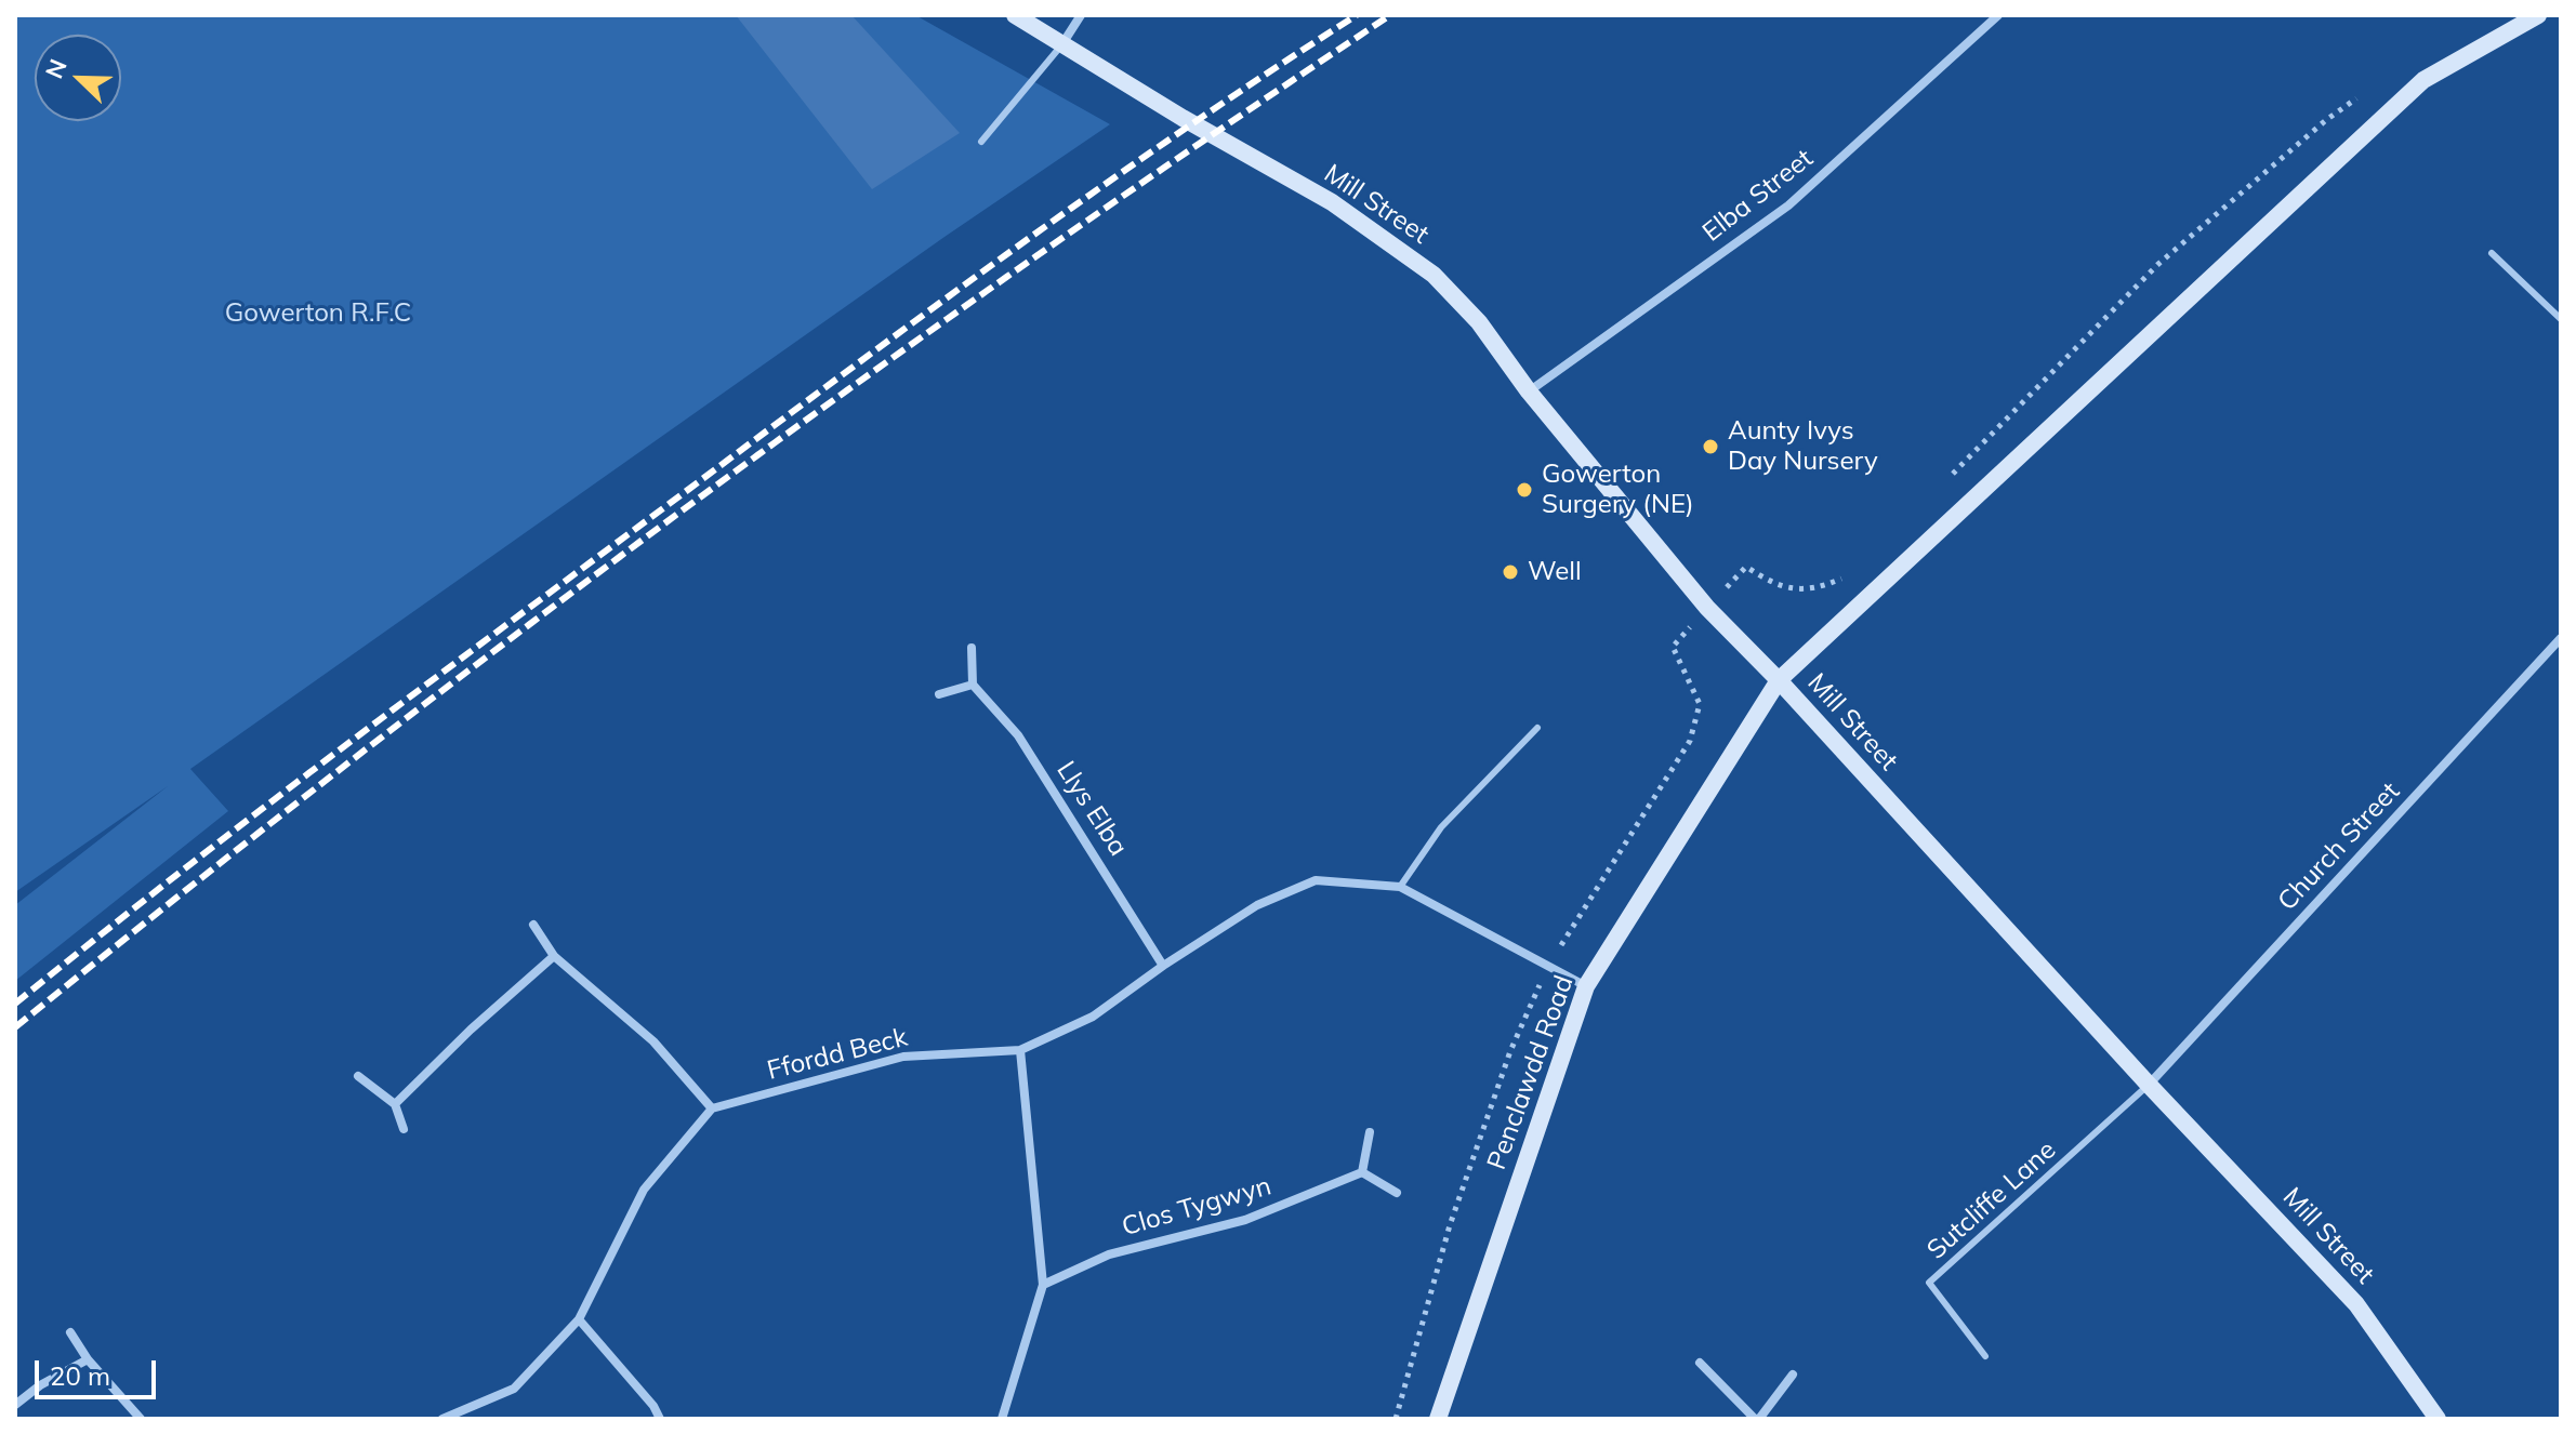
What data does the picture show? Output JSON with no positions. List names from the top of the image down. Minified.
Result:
{"streets":{"main road":["Mill Street","Penclawdd Road"],"street":["Elba Street","Llys Elba","Church Street","Ffordd Beck","Clos Tygwyn"],"lane":["Sutcliffe Lane"]},"crossings":[["Elba Street","Mill Street"],["Mill Street","Church Street"],["Mill Street","Penclawdd Road"],["Mill Street","Sutcliffe Lane"],["Llys Elba","Ffordd Beck"],["Church Street","Sutcliffe Lane"],["Ffordd Beck","Penclawdd Road"]],"parks":["Gowerton R.F.C"],"places":["Aunty Ivys Day Nursery","Gowerton Surgery (NE)","Well"],"scale_bar":"20 m","north":"top left"}
